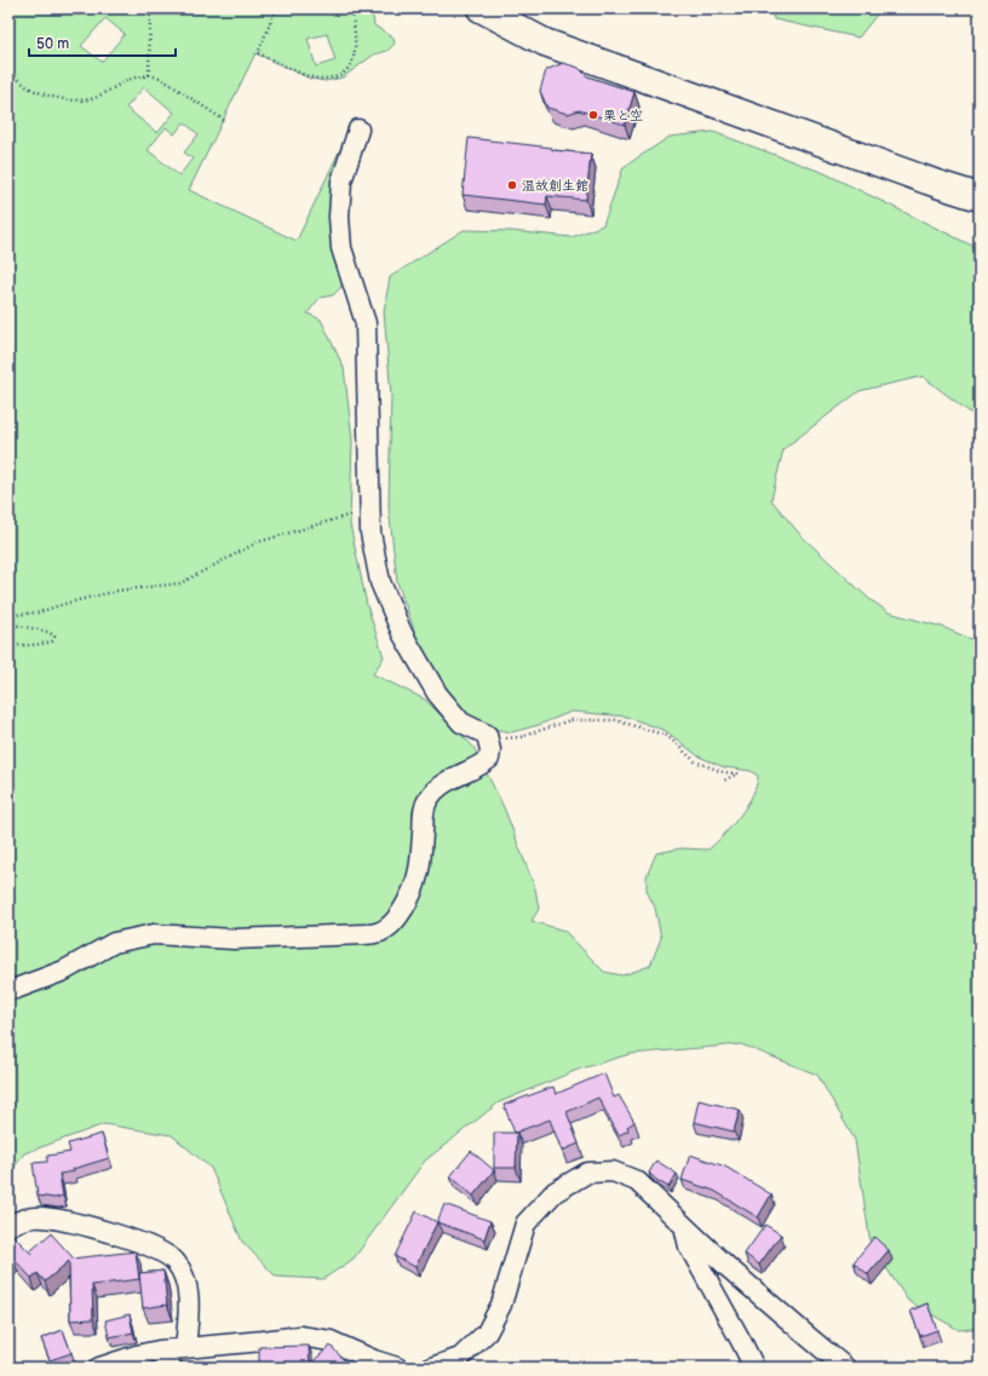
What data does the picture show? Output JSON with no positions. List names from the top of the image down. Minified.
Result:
{"places":["栗と空","温故創生館"],"scale_bar":"50 m"}
